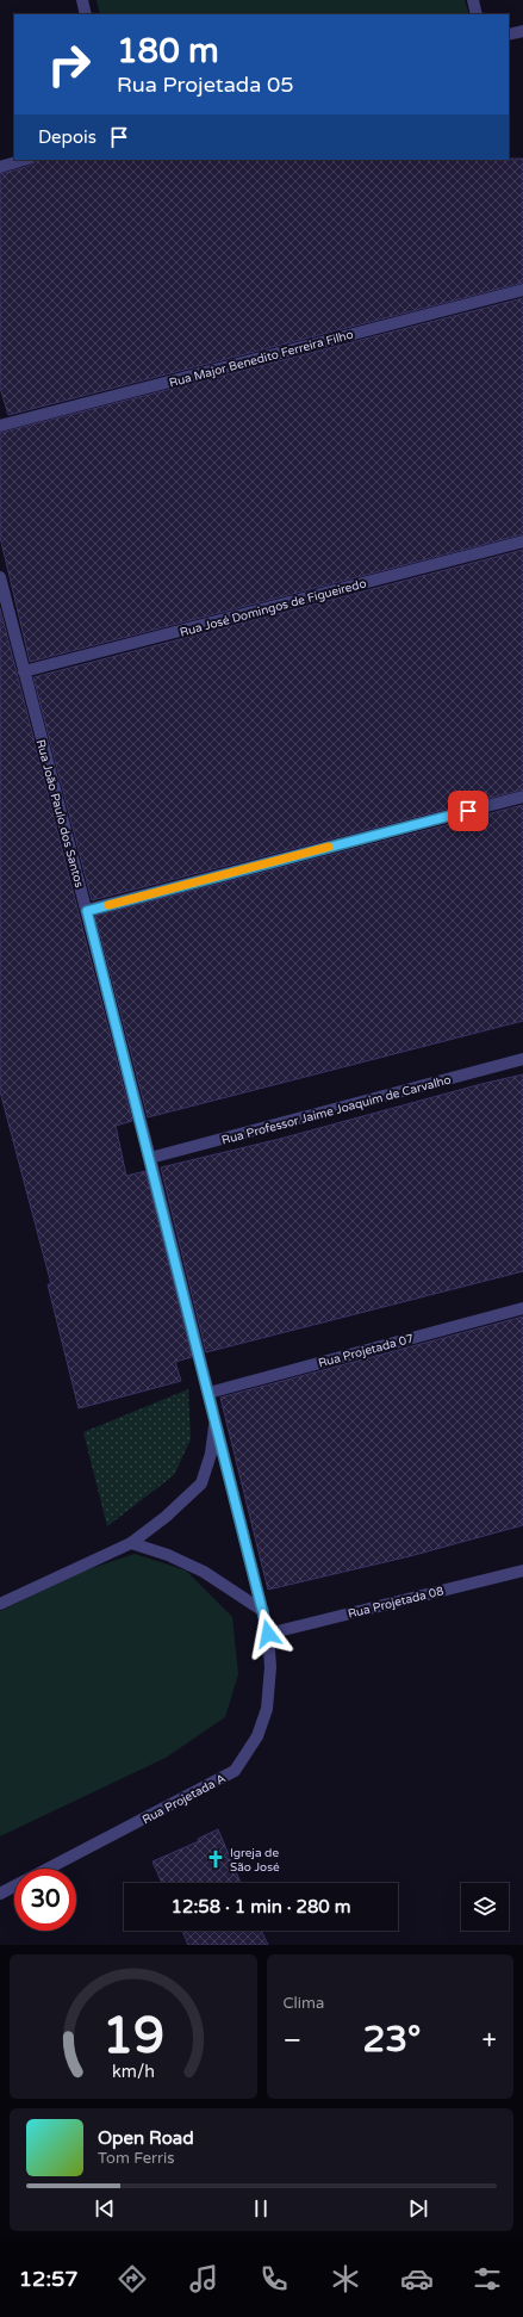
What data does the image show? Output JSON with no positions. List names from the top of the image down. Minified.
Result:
{"streets":{"street":["Rua Major Benedito Ferreira Filho","Rua José Domingos de Figueiredo","Rua João Paulo dos Santos","Rua Professor Jaime Joaquim de Carvalho","Rua Projetada 07","Rua Projetada 08","Rua Projetada A"]},"crossings":[["Rua José Domingos de Figueiredo","Rua João Paulo dos Santos"],["Rua João Paulo dos Santos","Rua Professor Jaime Joaquim de Carvalho"],["Rua João Paulo dos Santos","Rua Projetada 07"],["Rua João Paulo dos Santos","Rua Projetada 08"],["Rua João Paulo dos Santos","Rua Projetada A"],["Rua Projetada 08","Rua Projetada A"]],"places":{"church":["Igreja de São José"]},"page":{"turn":["180 m","Rua Projetada 05"],"then":"Depois","limit":"30","trip":"12:58 · 1 min · 280 m","tile":"Clima","heat":["−","23°","+"],"song":["Open Road","Tom Ferris"],"tabs":"12:57","gauge":["19","km/h"]}}
